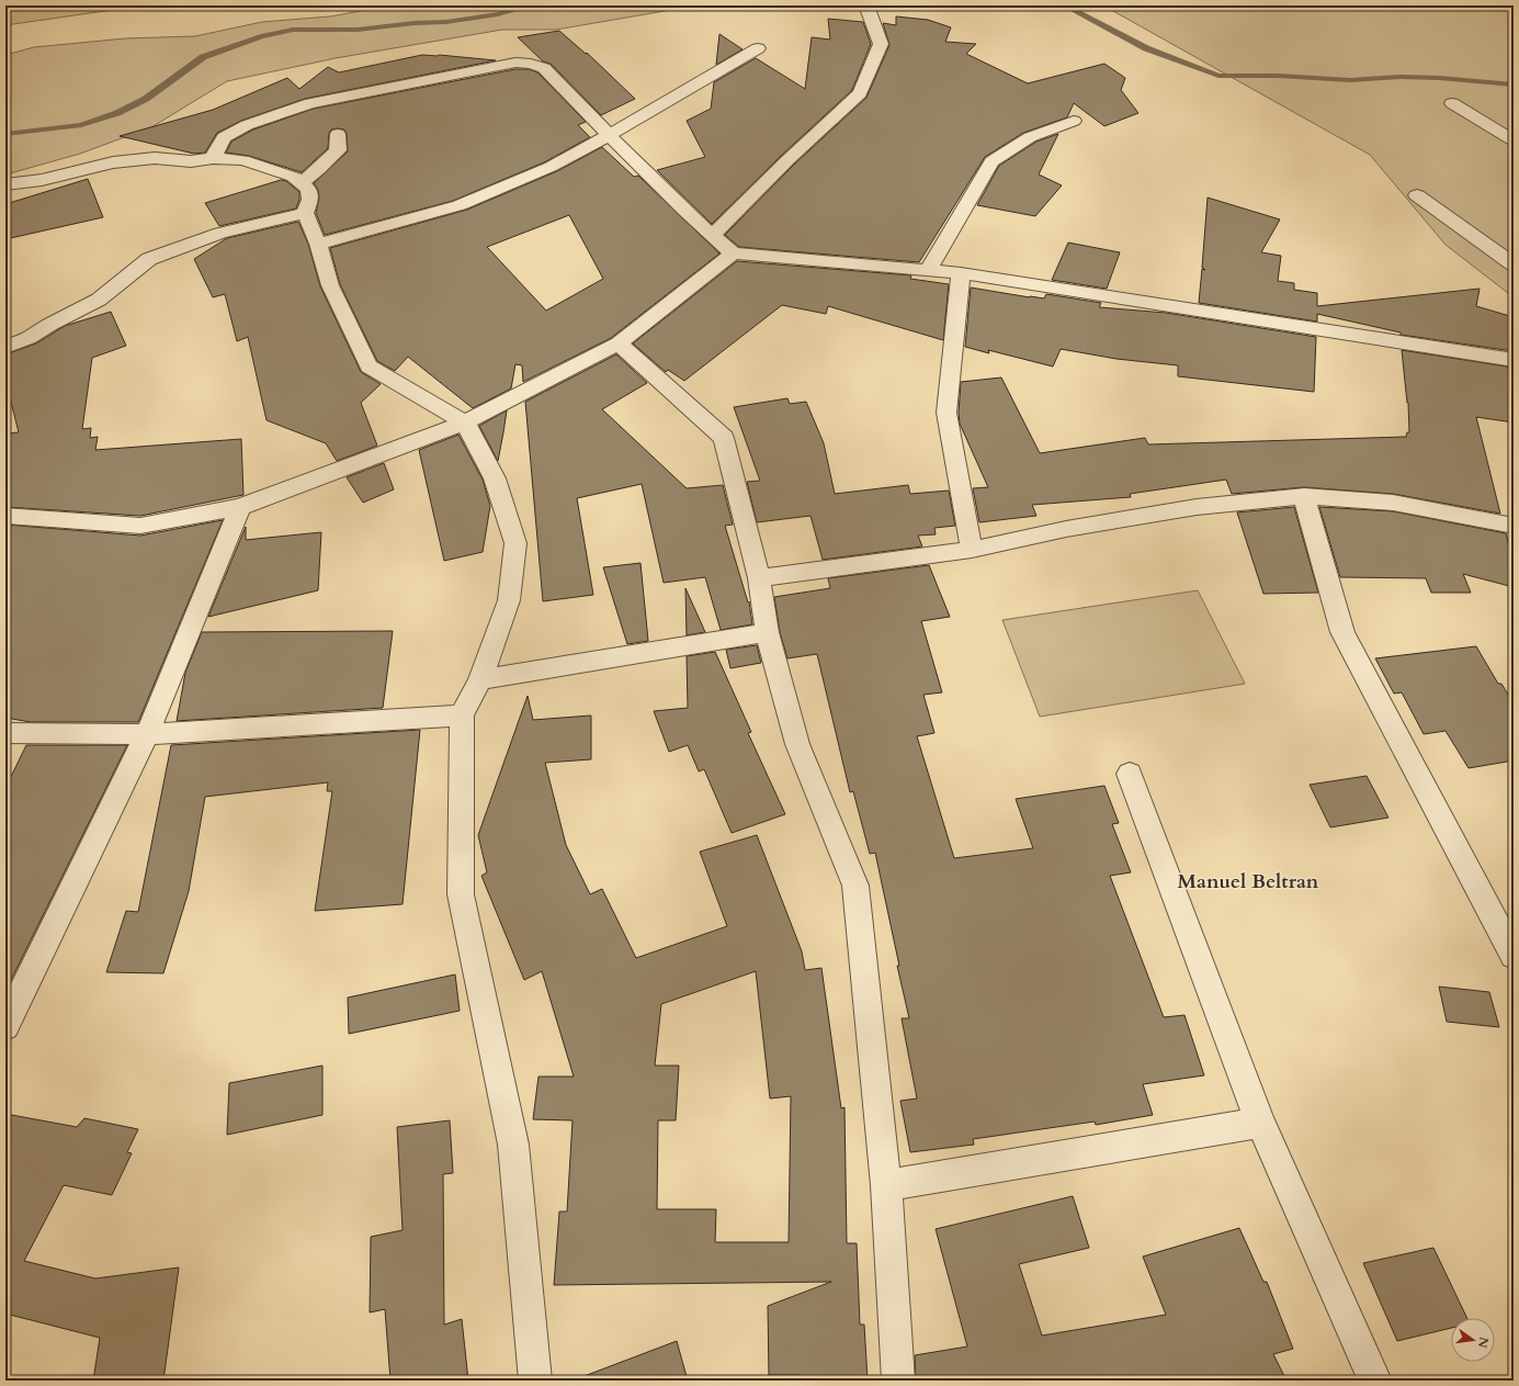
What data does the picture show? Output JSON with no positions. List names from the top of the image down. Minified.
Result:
{"districts":["Manuel Beltran"],"north":"right"}
